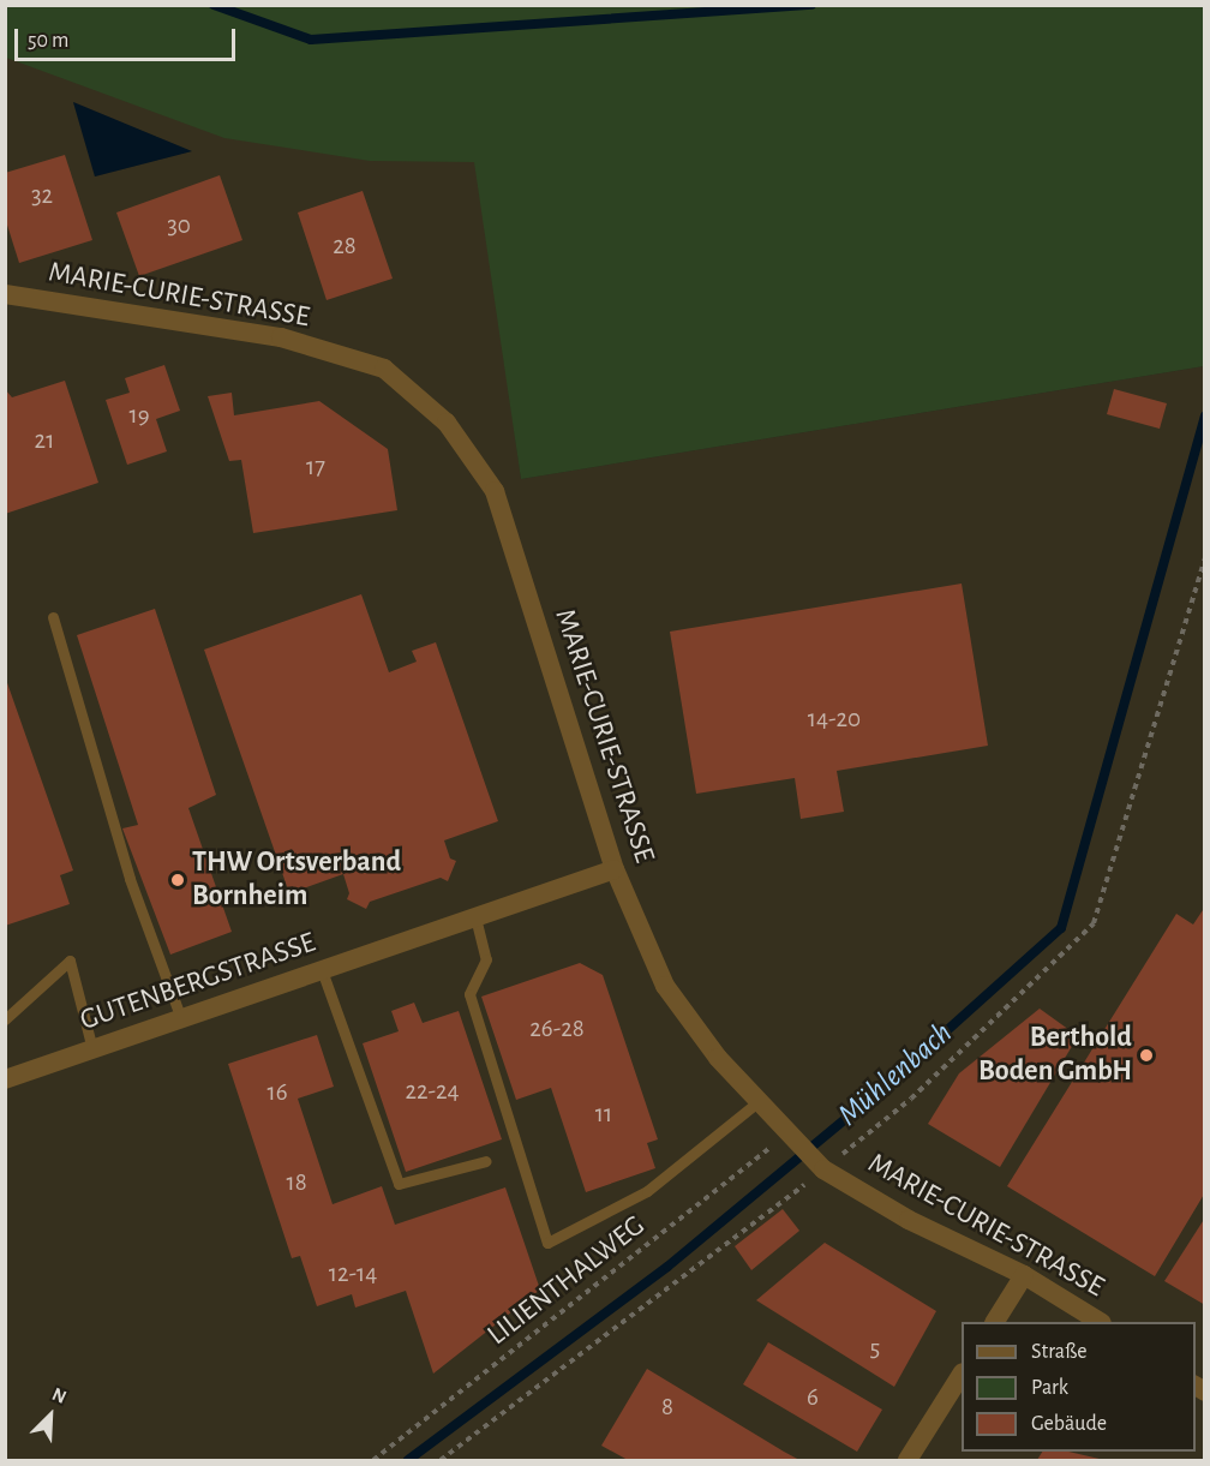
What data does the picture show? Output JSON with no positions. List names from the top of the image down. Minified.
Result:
{"streets":{"street":["MARIE-CURIE-STRASSE","GUTENBERGSTRASSE"],"path":["LILIENTHALWEG"]},"crossings":[["MARIE-CURIE-STRASSE","GUTENBERGSTRASSE"],["MARIE-CURIE-STRASSE","LILIENTHALWEG"]],"water":["Mühlenbach"],"places":["THW Ortsverband Bornheim","Berthold Boden GmbH"],"house_numbers":["32","30","28","19","21","17","14-20","26-28","22-24","16","11","18","12-14","5","6","8"],"legend":["Straße","Park","Gebäude"],"scale_bar":"50 m","north":"top right"}
